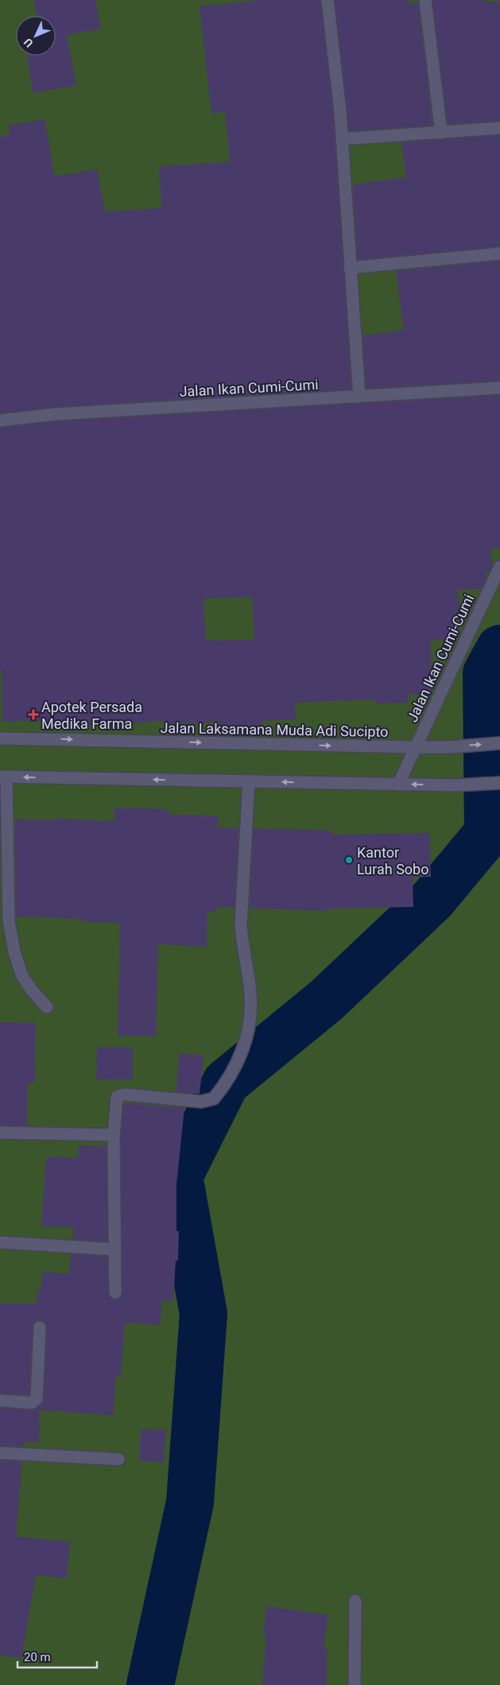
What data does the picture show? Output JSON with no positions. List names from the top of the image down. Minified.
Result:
{"streets":{"street":["Jalan Ikan Cumi-Cumi","Jalan Laksamana Muda Adi Sucipto"]},"crossings":[["Jalan Ikan Cumi-Cumi","Jalan Laksamana Muda Adi Sucipto"]],"places":{"health":["Apotek Persada Medika Farma"],"other":["Kantor Lurah Sobo"]},"scale_bar":"20 m","north":"bottom left"}
